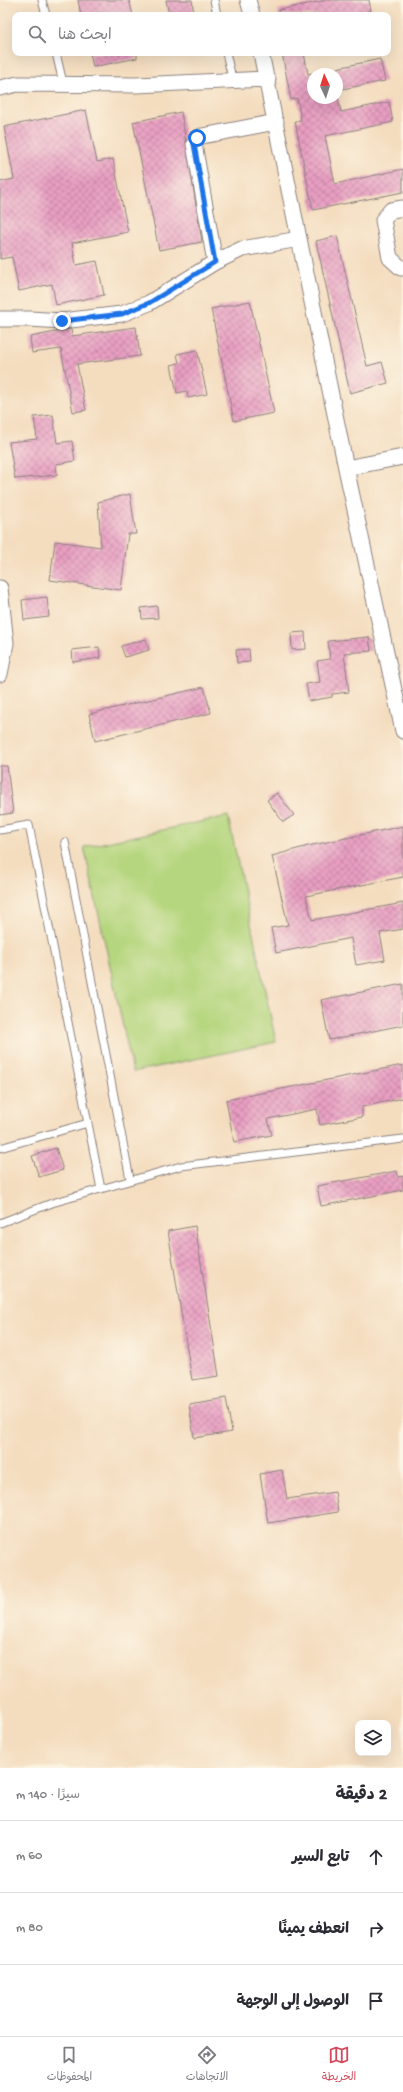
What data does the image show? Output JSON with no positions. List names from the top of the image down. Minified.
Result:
{"north":"top","page":{"search":"ابحث هنا","heading":["2 دقيقة","سيرًا · 140 m"],"list":[["تابع السير","60 m"],["انعطف يمينًا","80 m"],"الوصول إلى الوجهة"],"nav":["الخريطة","الاتجاهات","المحفوظات"]}}
